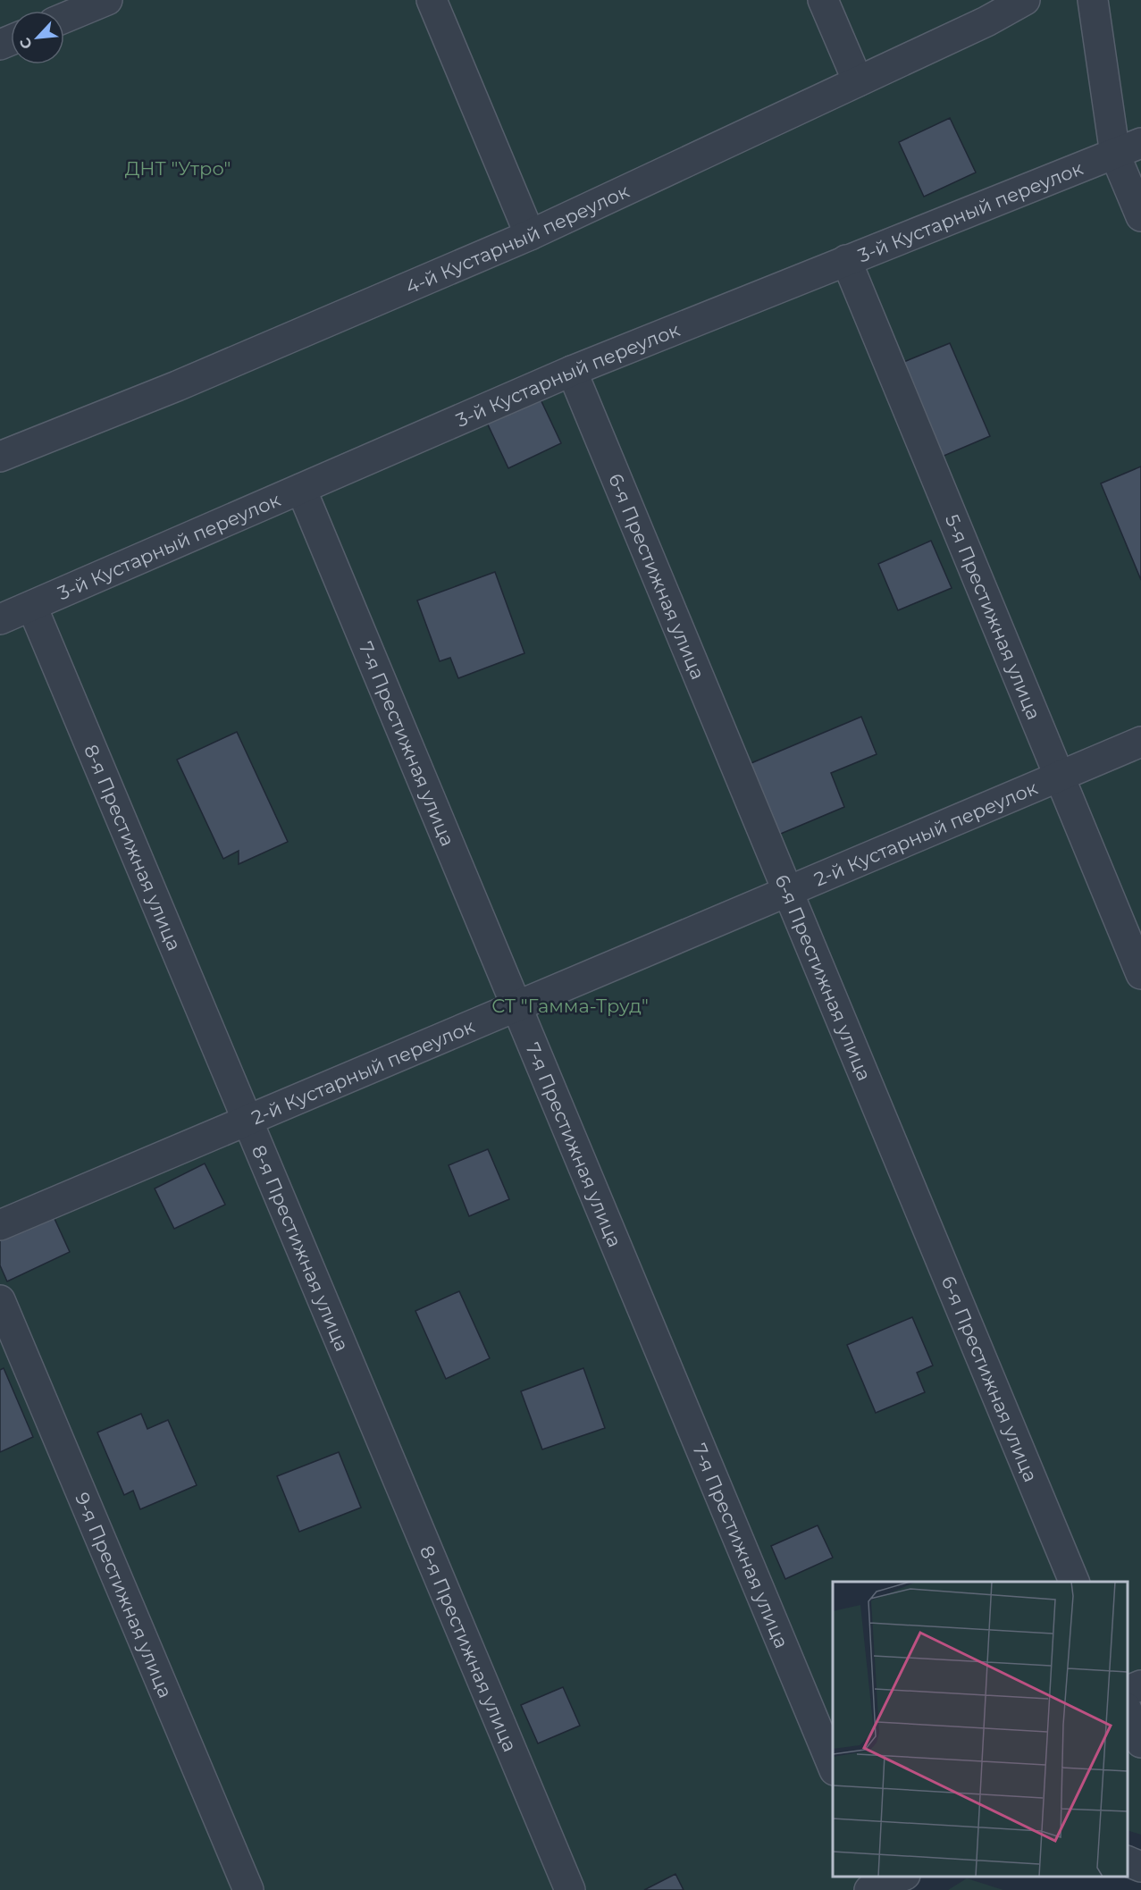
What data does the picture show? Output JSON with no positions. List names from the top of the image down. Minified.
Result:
{"streets":{"street":["3-й Кустарный переулок","4-й Кустарный переулок","6-я Престижная улица","5-я Престижная улица","7-я Престижная улица","2-й Кустарный переулок","8-я Престижная улица","9-я Престижная улица"]},"crossings":[["3-й Кустарный переулок","6-я Престижная улица"],["3-й Кустарный переулок","5-я Престижная улица"],["3-й Кустарный переулок","7-я Престижная улица"],["3-й Кустарный переулок","8-я Престижная улица"],["6-я Престижная улица","2-й Кустарный переулок"],["5-я Престижная улица","2-й Кустарный переулок"],["7-я Престижная улица","2-й Кустарный переулок"],["2-й Кустарный переулок","8-я Престижная улица"]],"parks":["ДНТ \"Утро\"","СТ \"Гамма-Труд\""],"north":"bottom left"}
